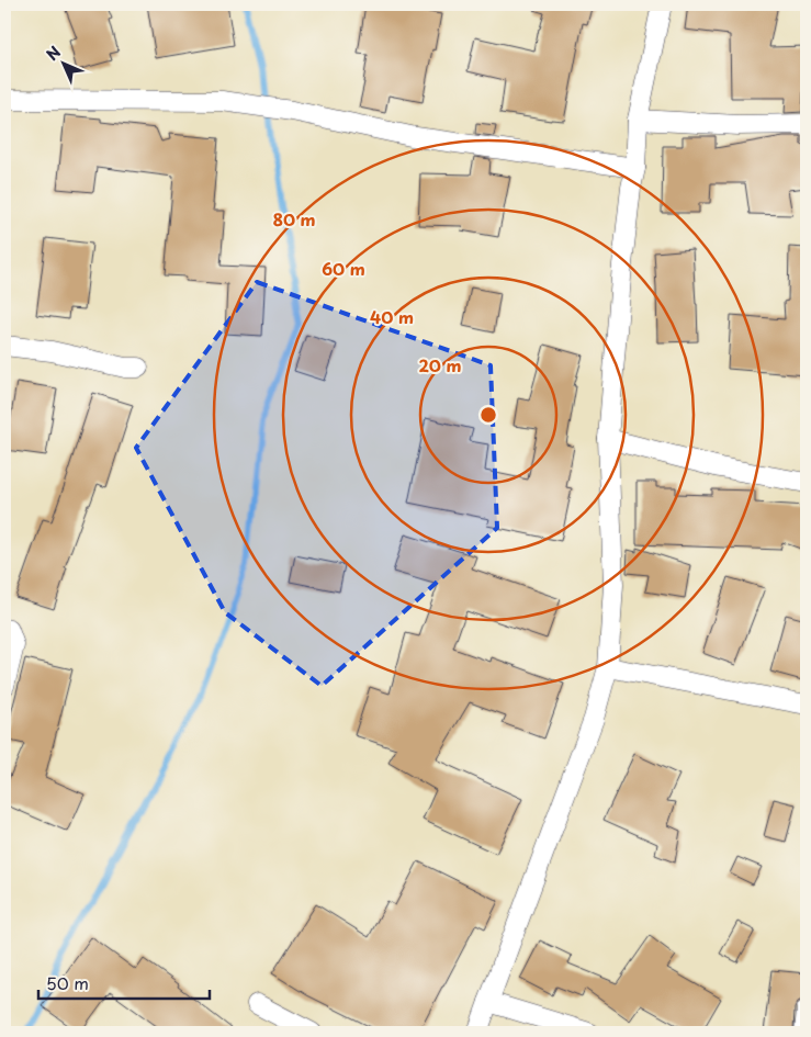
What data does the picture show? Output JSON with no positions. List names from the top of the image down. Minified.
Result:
{"scale_bar":"50 m","north":"top left","rings":["80 m","60 m","40 m","20 m"]}
